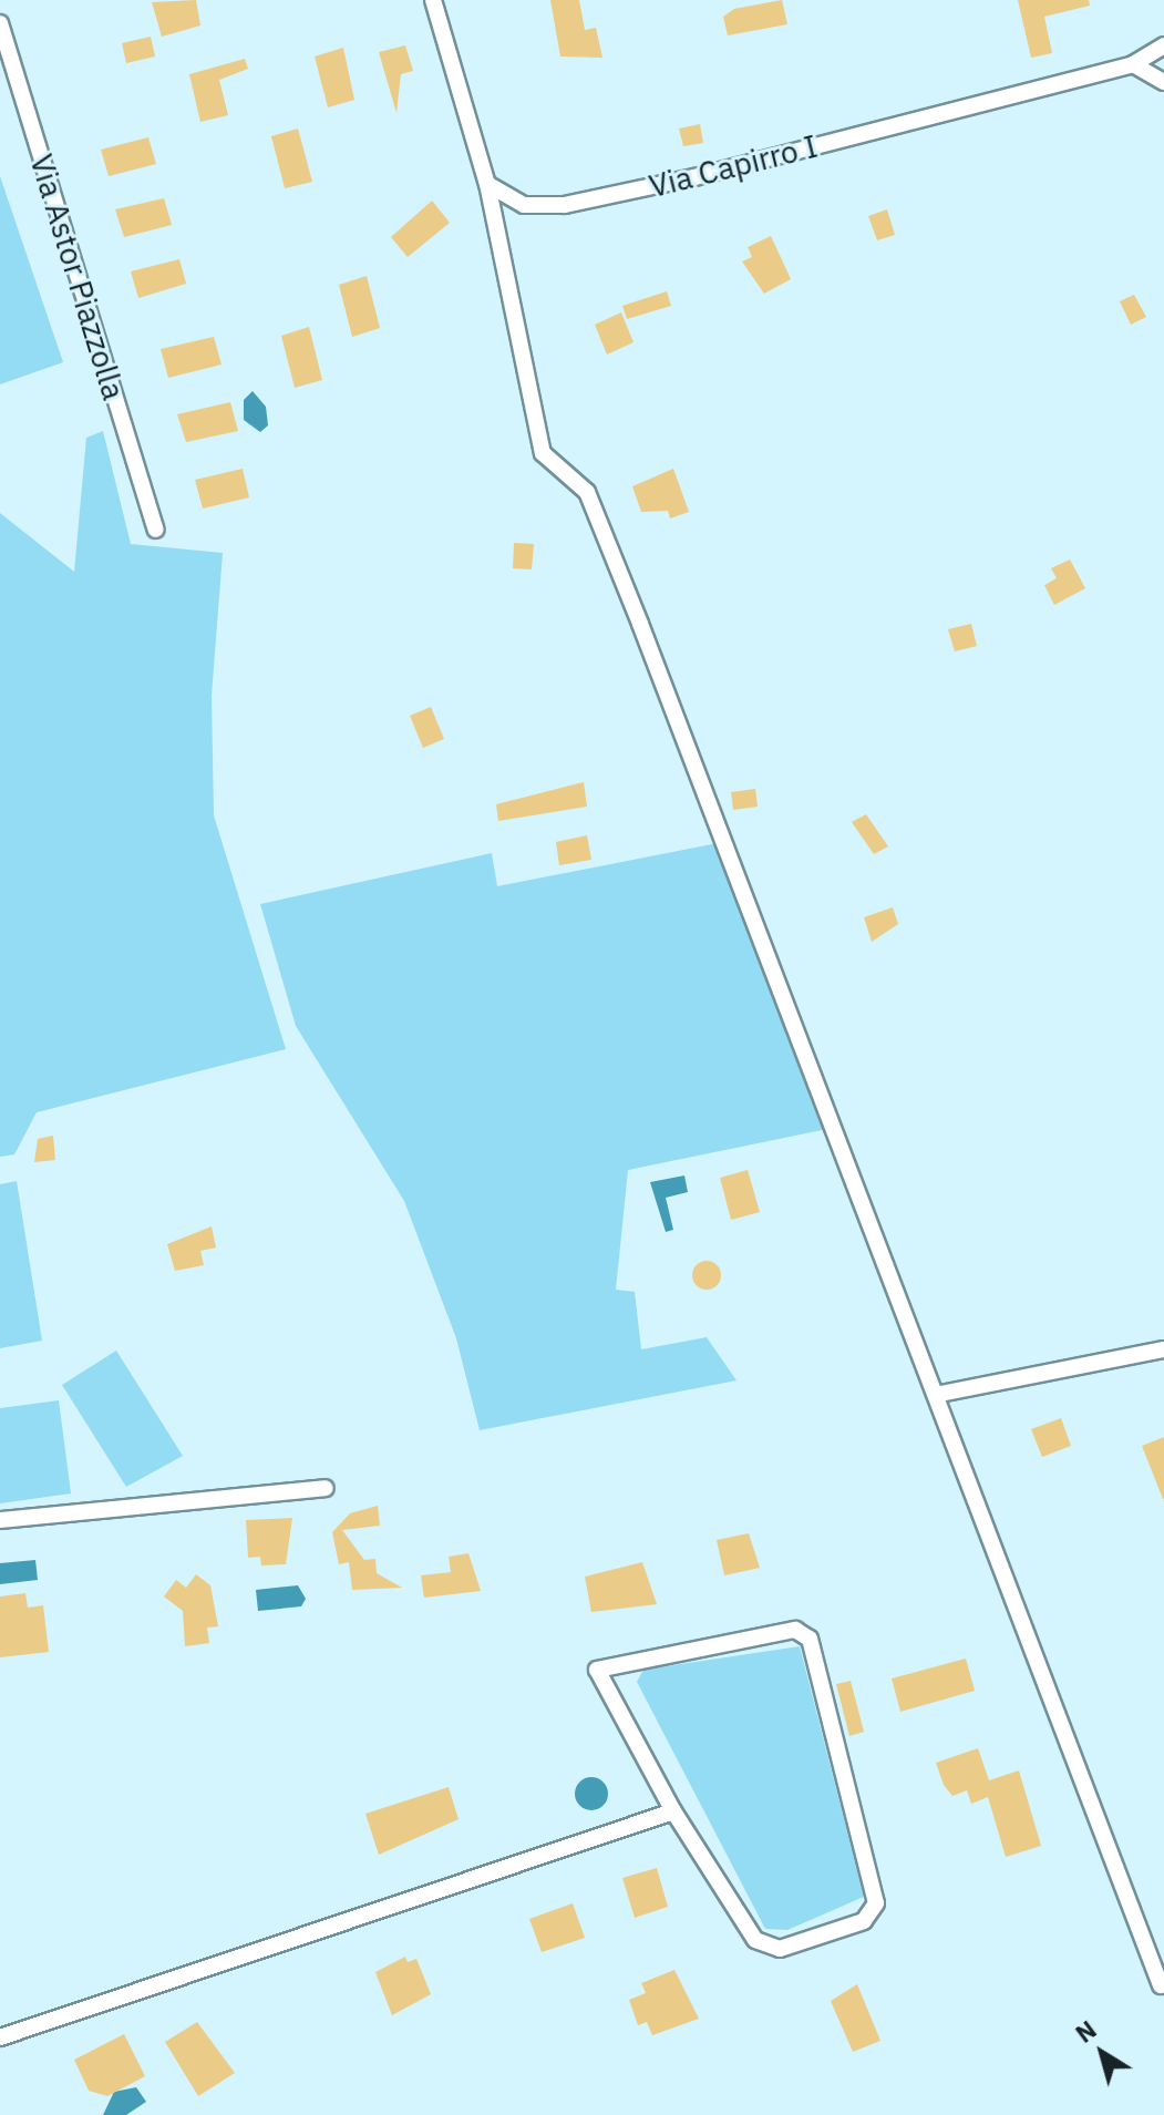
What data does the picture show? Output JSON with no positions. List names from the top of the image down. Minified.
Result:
{"streets":{"street":["Via Capirro I","Via Astor Piazzolla"]},"north":"top left"}
